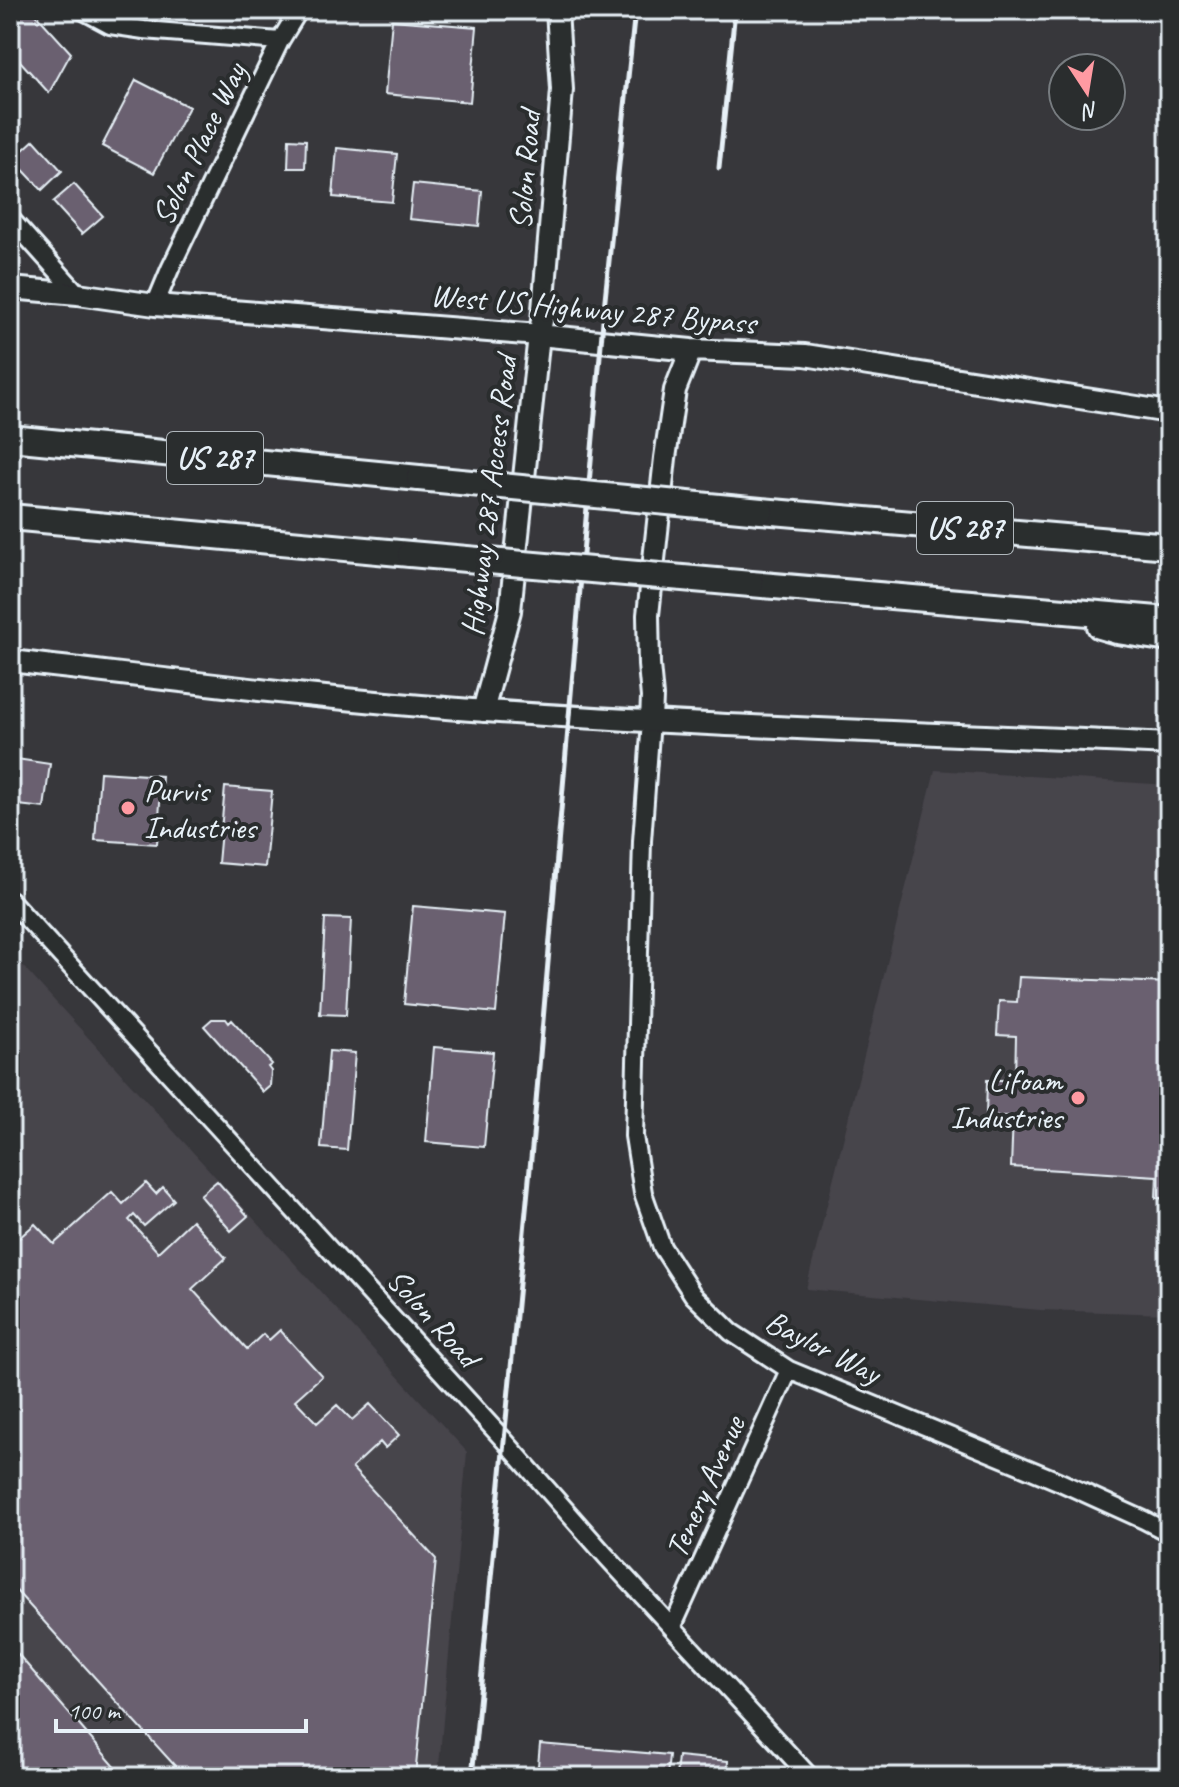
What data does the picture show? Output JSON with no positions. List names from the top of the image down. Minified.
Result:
{"streets":{"highway":["US 287"],"main road":["Solon Road","West US Highway 287 Bypass","Highway 287 Access Road"],"street":["Solon Place Way","Baylor Way","Tenery Avenue"]},"crossings":[["Solon Place Way","West US Highway 287 Bypass"],["Solon Road","West US Highway 287 Bypass"],["Solon Road","Highway 287 Access Road"],["Solon Road","Tenery Avenue"],["West US Highway 287 Bypass","Highway 287 Access Road"],["Baylor Way","Tenery Avenue"]],"places":["Purvis Industries","Lifoam Industries"],"scale_bar":"100 m","north":"bottom"}
